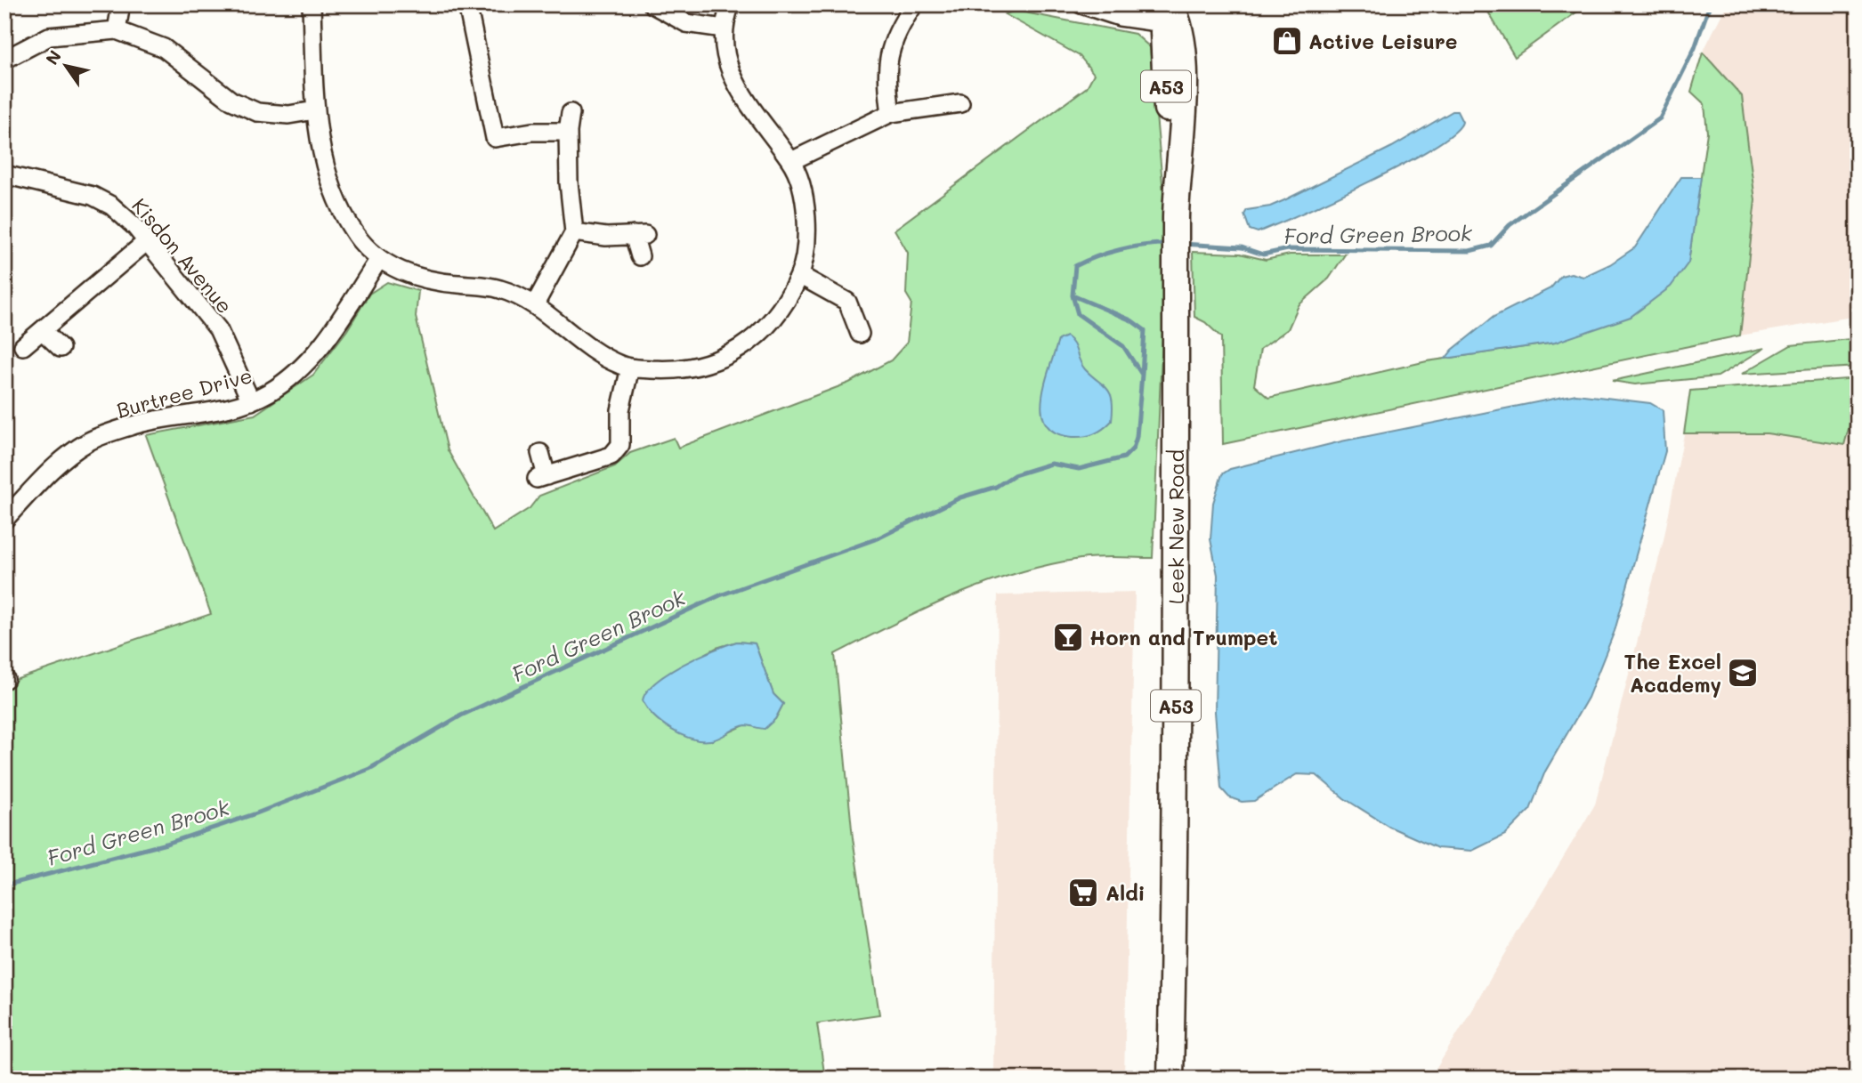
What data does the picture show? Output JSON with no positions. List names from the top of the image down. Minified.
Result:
{"streets":{"highway":["A53","Leek New Road"],"street":["Kisdon Avenue","Burtree Drive"]},"crossings":[["Kisdon Avenue","Burtree Drive"]],"water":["Ford Green Brook"],"places":{"shop":["Active Leisure"],"bar":["Horn and Trumpet"],"school or university":["The Excel Academy"],"supermarket":["Aldi"]},"north":"top left"}
